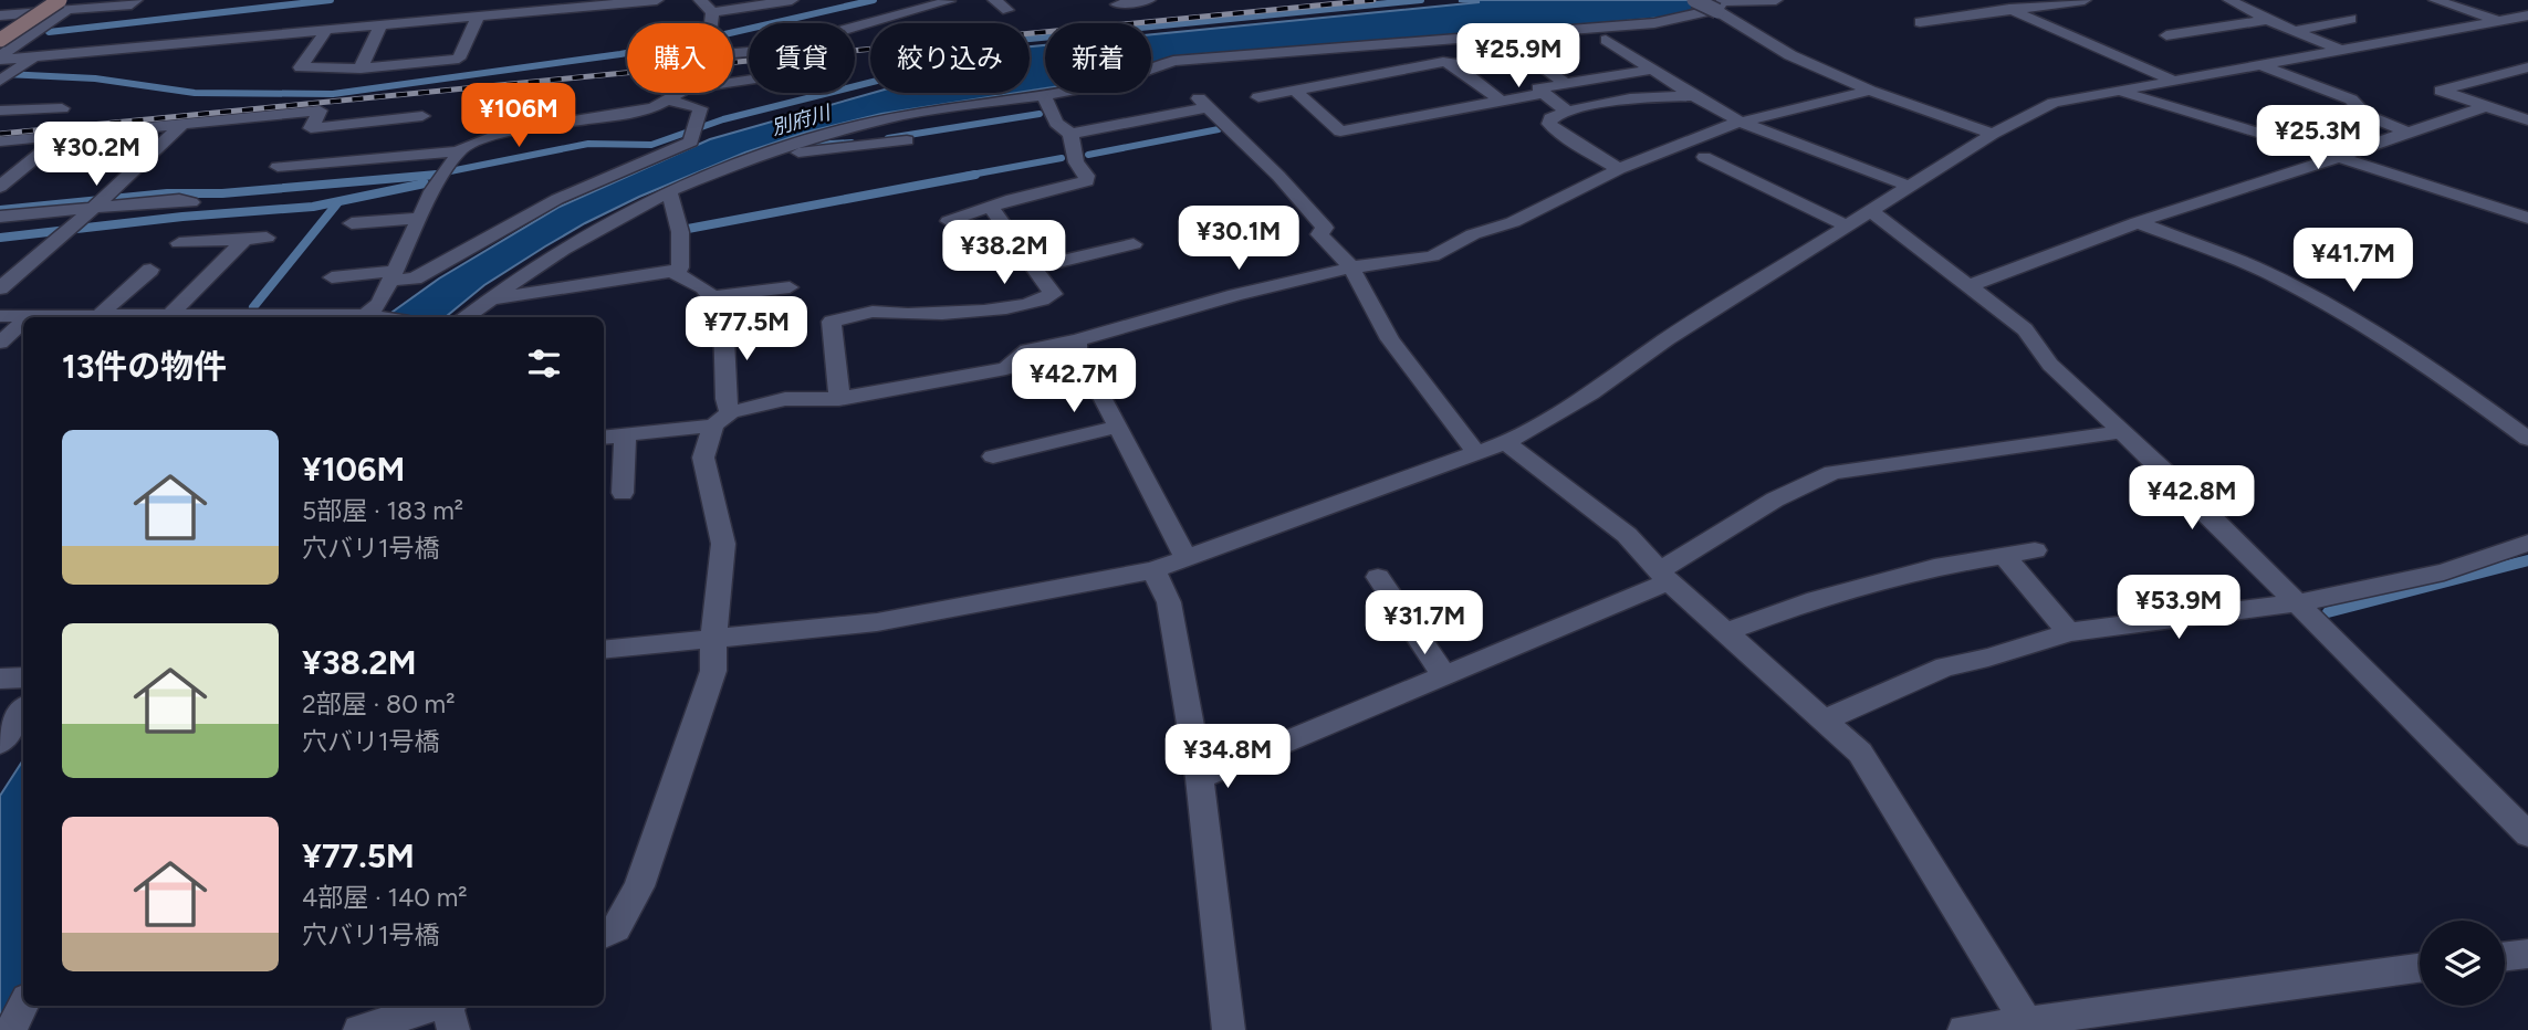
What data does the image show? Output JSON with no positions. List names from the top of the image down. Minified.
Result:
{"water":["別府川"],"page":{"price":["¥25.9M","¥106M","¥25.3M","¥30.2M","¥30.1M","¥38.2M","¥41.7M","¥77.5M","¥42.7M","¥42.8M","¥53.9M","¥31.7M","¥34.8M"],"chip":["購入","賃貸","絞り込み","新着"],"heading":"13件の物件","list":[{"name":"¥106M","note":"5部屋 · 183 m² · 穴バリ1号橋"},{"name":"¥38.2M","note":"2部屋 · 80 m² · 穴バリ1号橋"},{"name":"¥77.5M","note":"4部屋 · 140 m² · 穴バリ1号橋"}]}}
